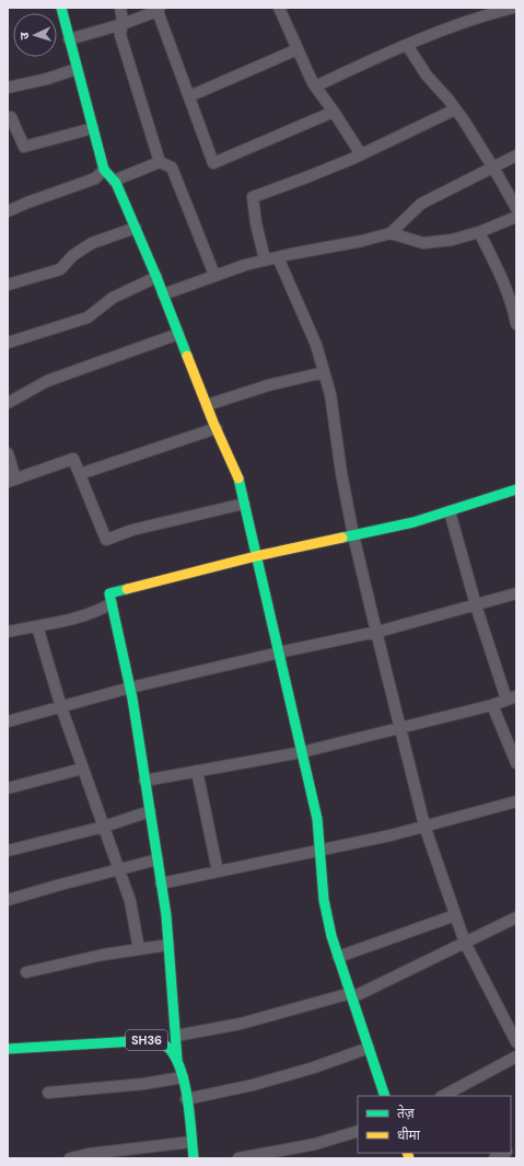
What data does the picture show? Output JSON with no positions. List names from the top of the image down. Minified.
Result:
{"streets":{"main road":["SH36"]},"legend":["तेज़","धीमा"],"north":"left"}
